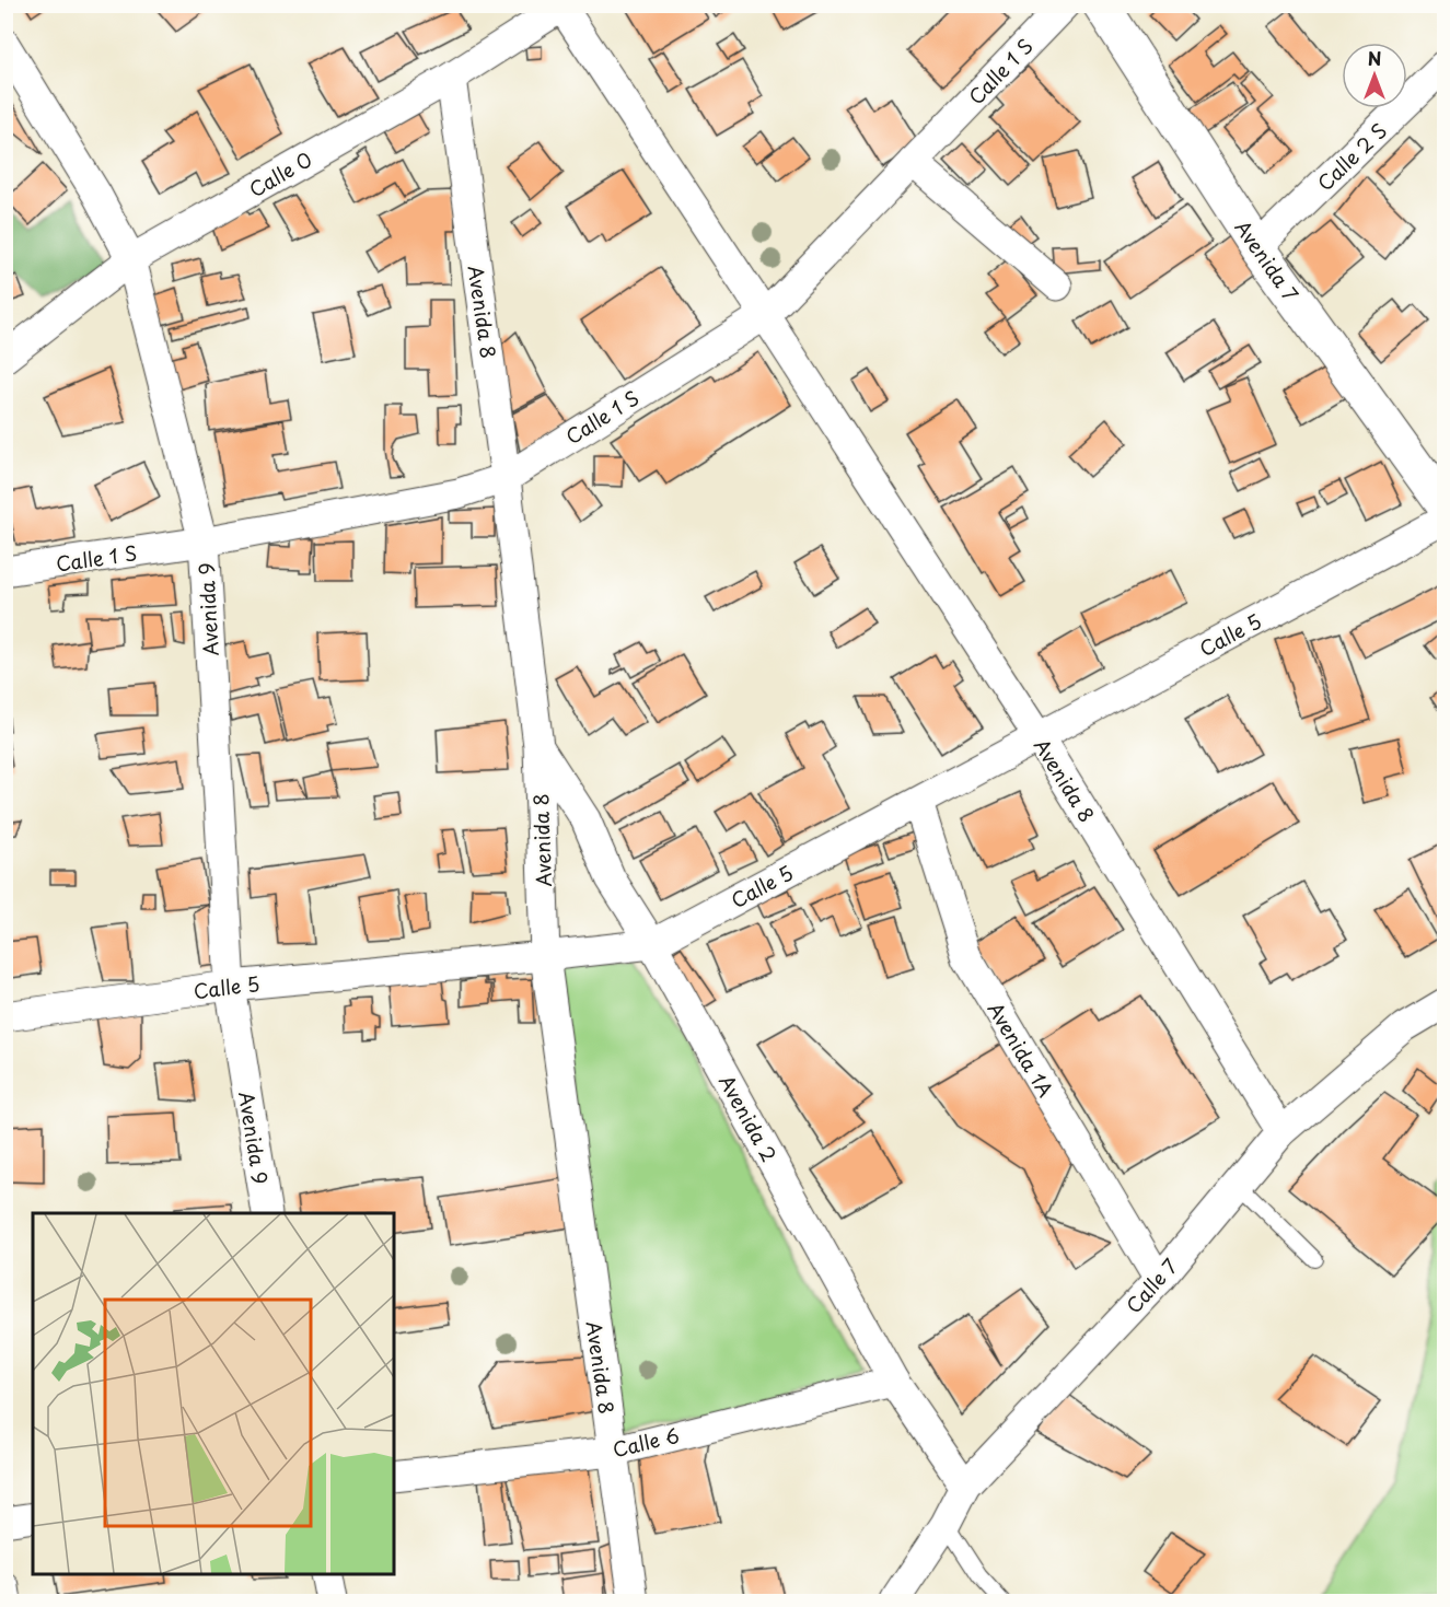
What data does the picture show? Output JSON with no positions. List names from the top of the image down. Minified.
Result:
{"streets":{"main road":["Avenida 7"],"street":["Calle 1 S","Calle 2 S","Calle 0","Avenida 8","Avenida 9","Calle 5","Avenida 1A","Avenida 2","Calle 7","Calle 6"]},"crossings":[["Calle 1 S","Avenida 8"],["Calle 1 S","Avenida 9"],["Calle 2 S","Avenida 7"],["Calle 0","Avenida 8"],["Calle 0","Avenida 9"],["Avenida 8","Calle 5"],["Avenida 8","Avenida 2"],["Avenida 8","Calle 7"],["Avenida 8","Calle 6"],["Avenida 9","Calle 5"],["Calle 5","Avenida 1A"],["Calle 5","Avenida 2"],["Avenida 1A","Calle 7"],["Avenida 2","Calle 7"],["Avenida 2","Calle 6"]],"north":"top"}
